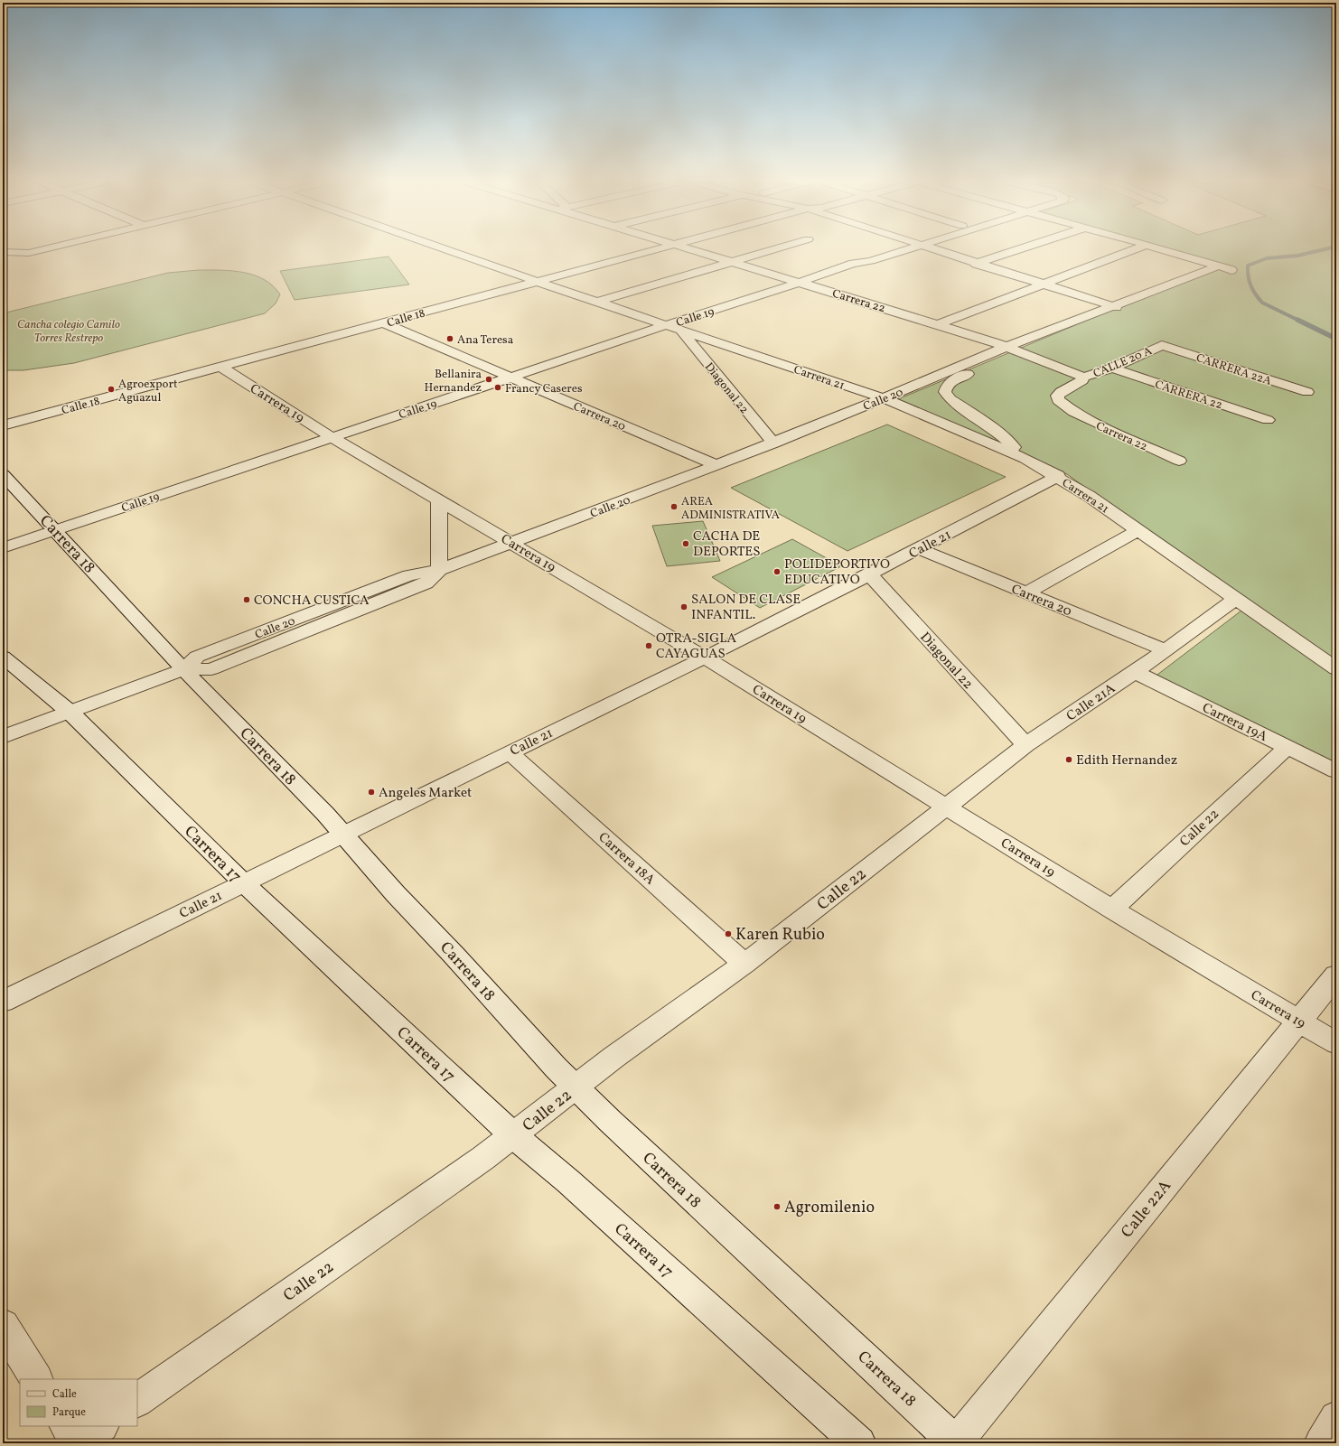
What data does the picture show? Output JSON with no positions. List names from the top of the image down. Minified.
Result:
{"streets":{"street":["Carrera 22","Calle 19","Calle 18","CALLE 20 A","CARRERA 22A","Carrera 21","Diagonal 22","CARRERA 22","Calle 20","Carrera 19","Carrera 20","Carrera 18","Calle 21","Calle 21A","Carrera 19A","Calle 22","Carrera 17","Carrera 18A","Calle 22A"]},"crossings":[["Carrera 22","Calle 19"],["Carrera 22","CALLE 20 A"],["Carrera 22","Calle 20"],["Calle 19","Carrera 21"],["Calle 19","Carrera 19"],["Calle 19","Carrera 20"],["Calle 19","Carrera 18"],["Calle 18","Carrera 21"],["Calle 18","Carrera 19"],["Calle 18","Carrera 20"],["CALLE 20 A","CARRERA 22A"],["CALLE 20 A","CARRERA 22"],["Carrera 21","Diagonal 22"],["Carrera 21","Calle 20"],["Carrera 21","Calle 21"],["Carrera 21","Calle 21A"],["Diagonal 22","Calle 20"],["Diagonal 22","Calle 21"],["Diagonal 22","Calle 21A"],["Calle 20","Carrera 19"],["Calle 20","Carrera 20"],["Carrera 19","Calle 21"],["Carrera 19","Calle 21A"],["Carrera 19","Calle 22"],["Carrera 19","Calle 22A"],["Carrera 20","Calle 21"],["Carrera 20","Calle 21A"],["Carrera 18","Calle 21"],["Carrera 18","Calle 22"],["Carrera 18","Calle 22A"],["Calle 21","Carrera 17"],["Calle 21","Carrera 18A"],["Calle 21A","Carrera 19A"],["Calle 21A","Calle 22"],["Carrera 19A","Calle 22"],["Calle 22","Carrera 17"],["Calle 22","Carrera 18A"]],"parks":["Cancha colegio Camilo Torres Restrepo"],"places":["Ana Teresa","Bellanira Hernandez","Francy Caseres","Agroexport Aguazul","AREA ADMINISTRATIVA","CACHA DE DEPORTES","POLIDEPORTIVO EDUCATIVO","CONCHA CUSTICA","SALON DE CLASE INFANTIL.","OTRA-SIGLA CAYAGUAS","Edith Hernandez","Angeles Market","Karen Rubio","Agromilenio"],"legend":["Calle","Parque"]}
